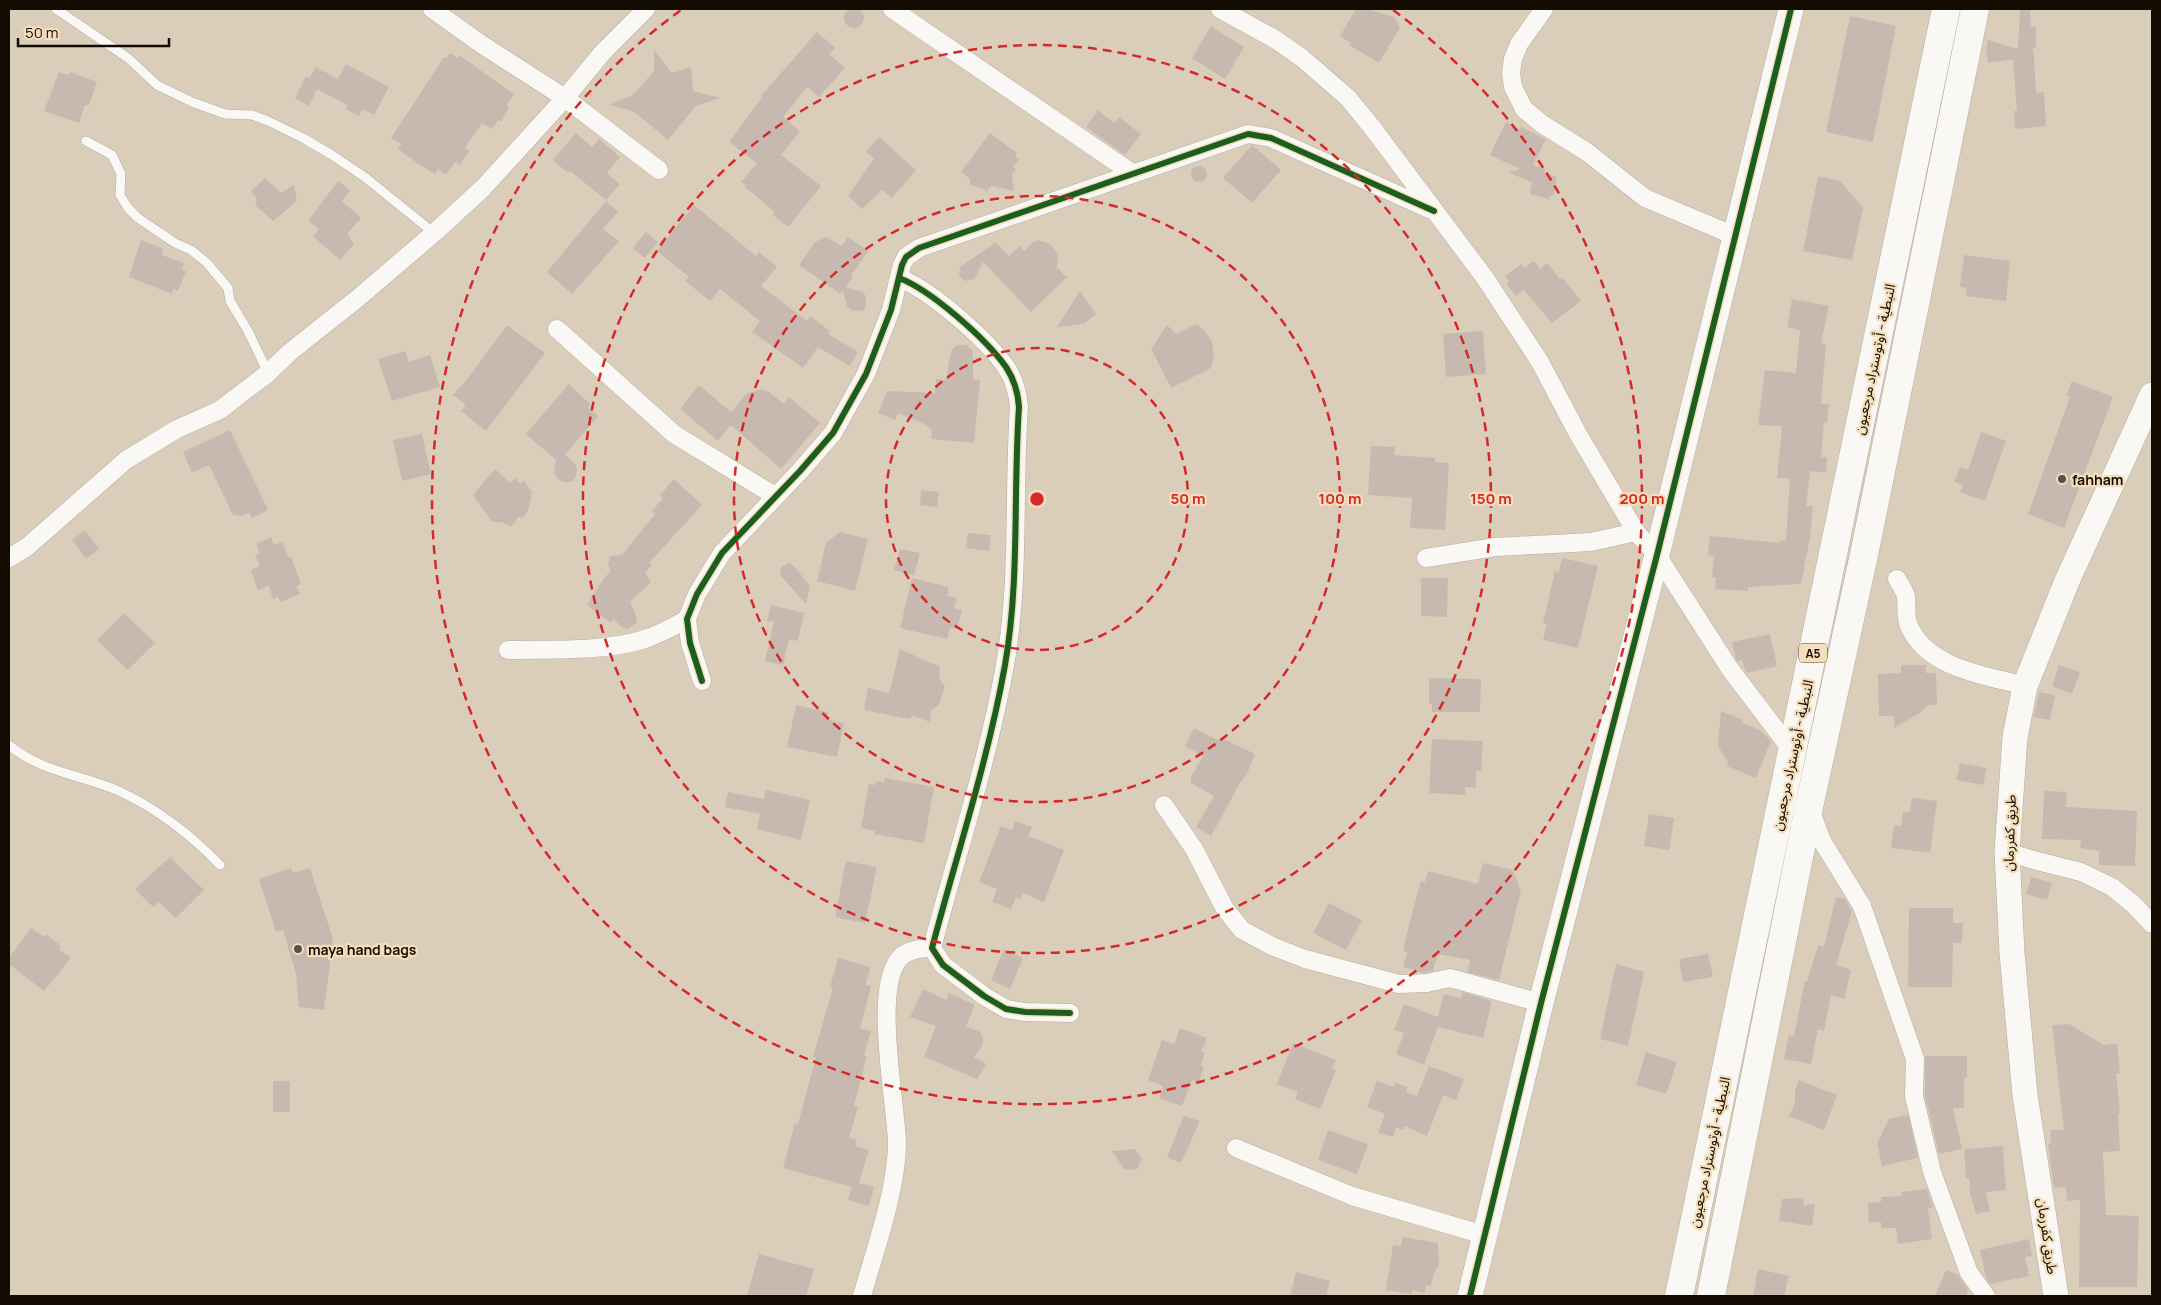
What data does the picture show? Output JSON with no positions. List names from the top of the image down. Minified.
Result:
{"streets":{"highway":["النبطية - أوتوستراد مرجعيون","A5"],"street":["طريق كفررمان"]},"places":["fahham","maya hand bags"],"scale_bar":"50 m","rings":["50 m","100 m","150 m","200 m"]}
